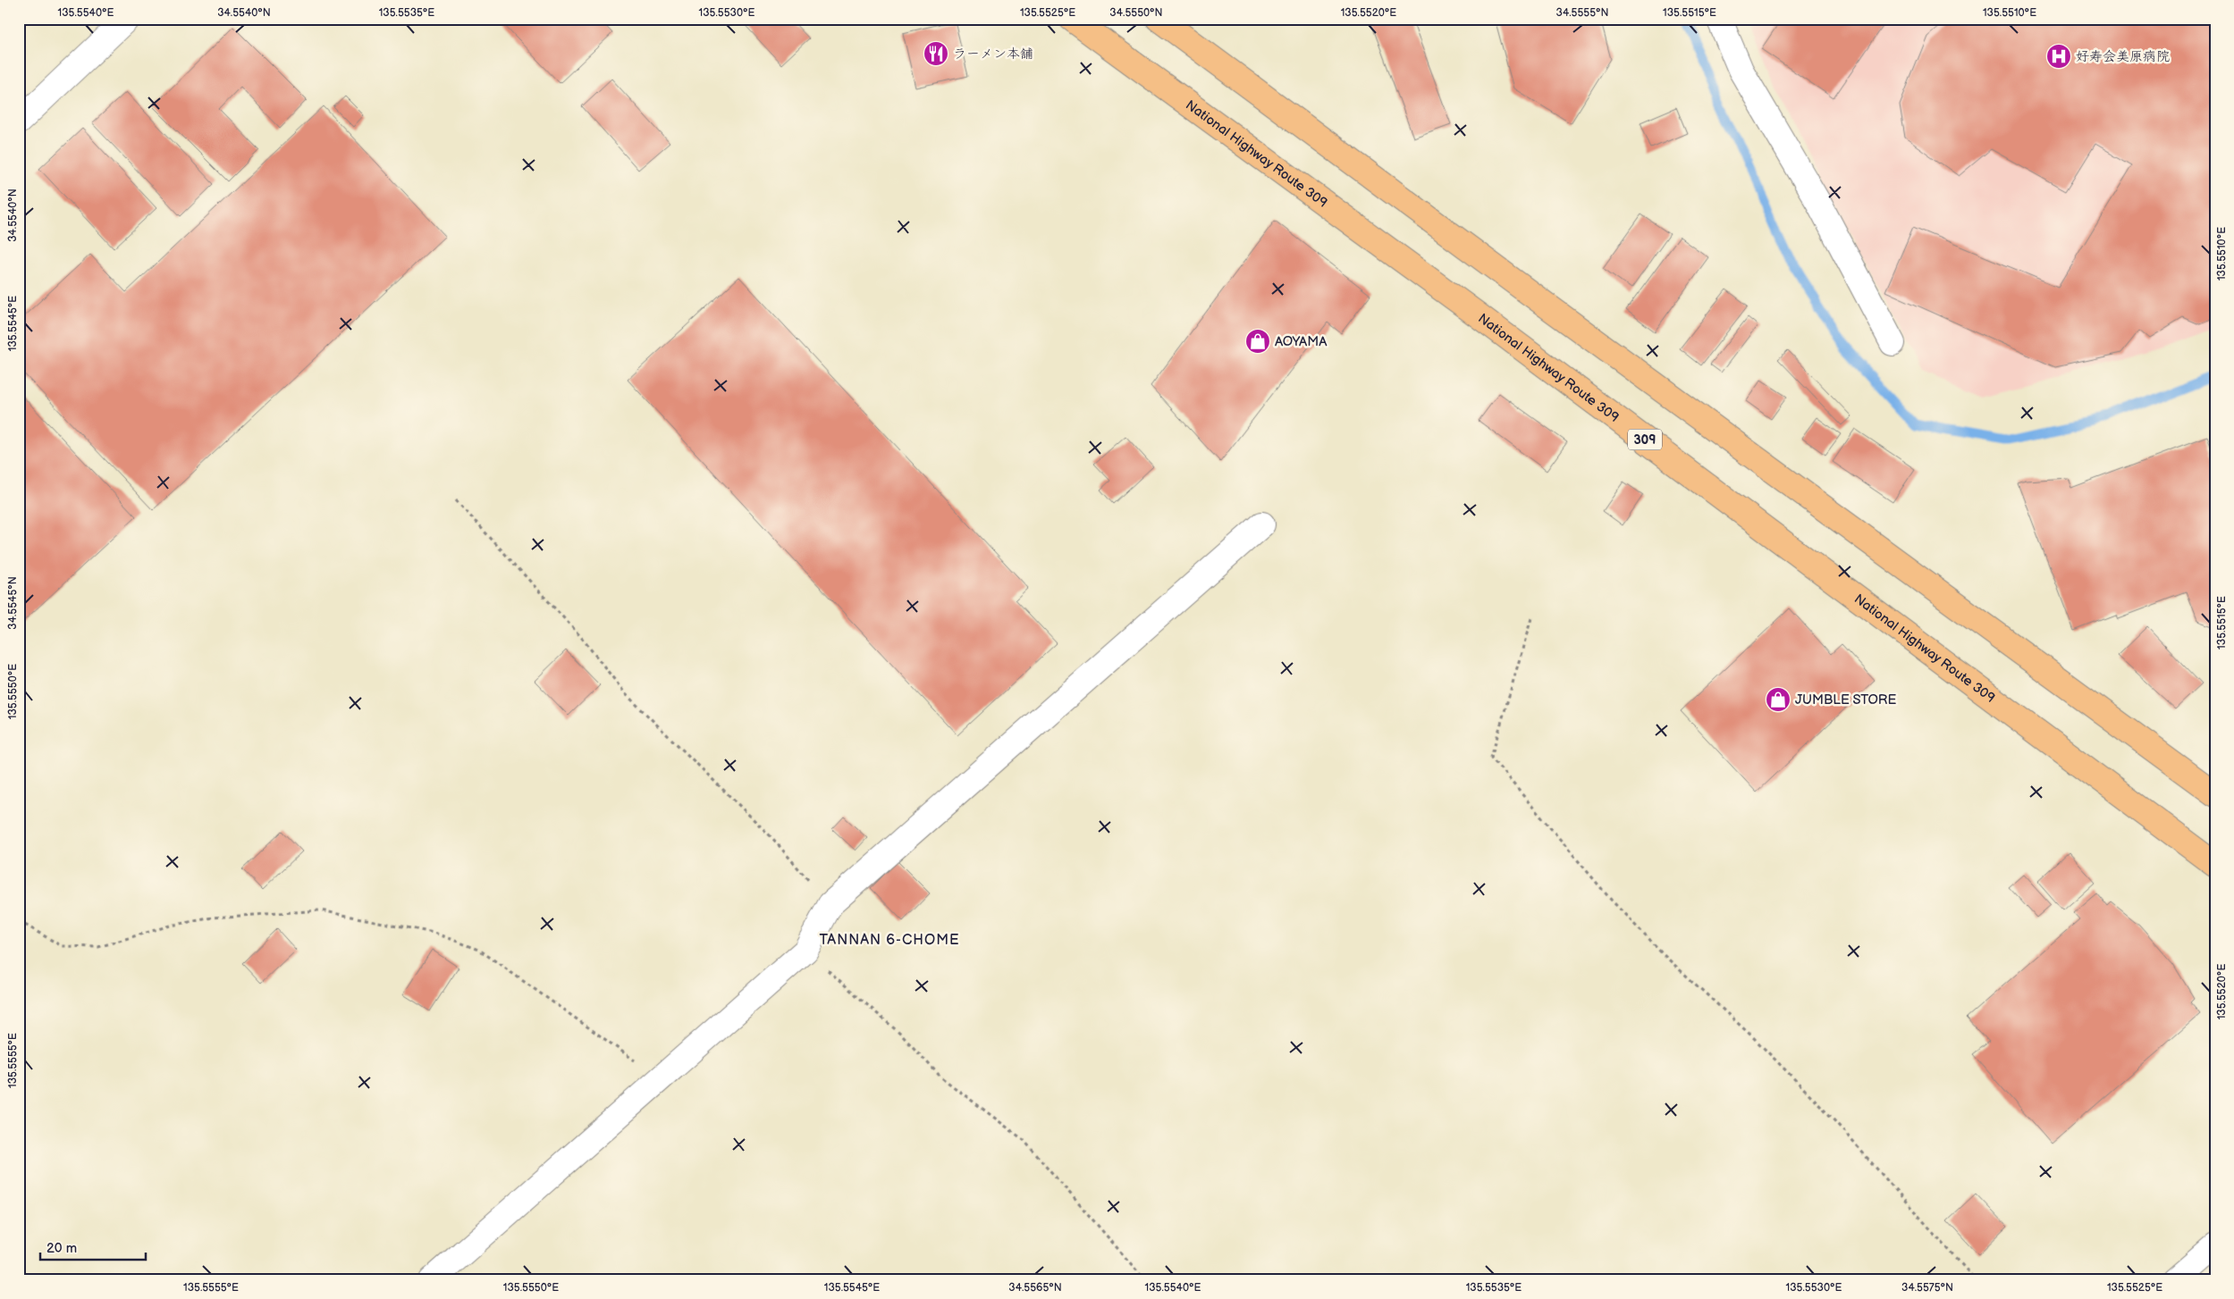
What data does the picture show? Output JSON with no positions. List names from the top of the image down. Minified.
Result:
{"streets":{"highway":["National Highway Route 309","309"]},"districts":["TANNAN 6-CHOME"],"places":{"restaurant":["ラーメン本舗"],"hospital":["好寿会美原病院"],"shop":["AOYAMA","JUMBLE STORE"]},"scale_bar":"20 m","coordinates":["135.5540°E","34.5540°N","135.5535°E","135.5530°E","135.5525°E","34.5550°N","135.5520°E","34.5555°N","135.5515°E","135.5510°E","135.5545°E","34.5545°N","135.5550°E","135.5555°E","34.5565°N","34.5575°N"]}
